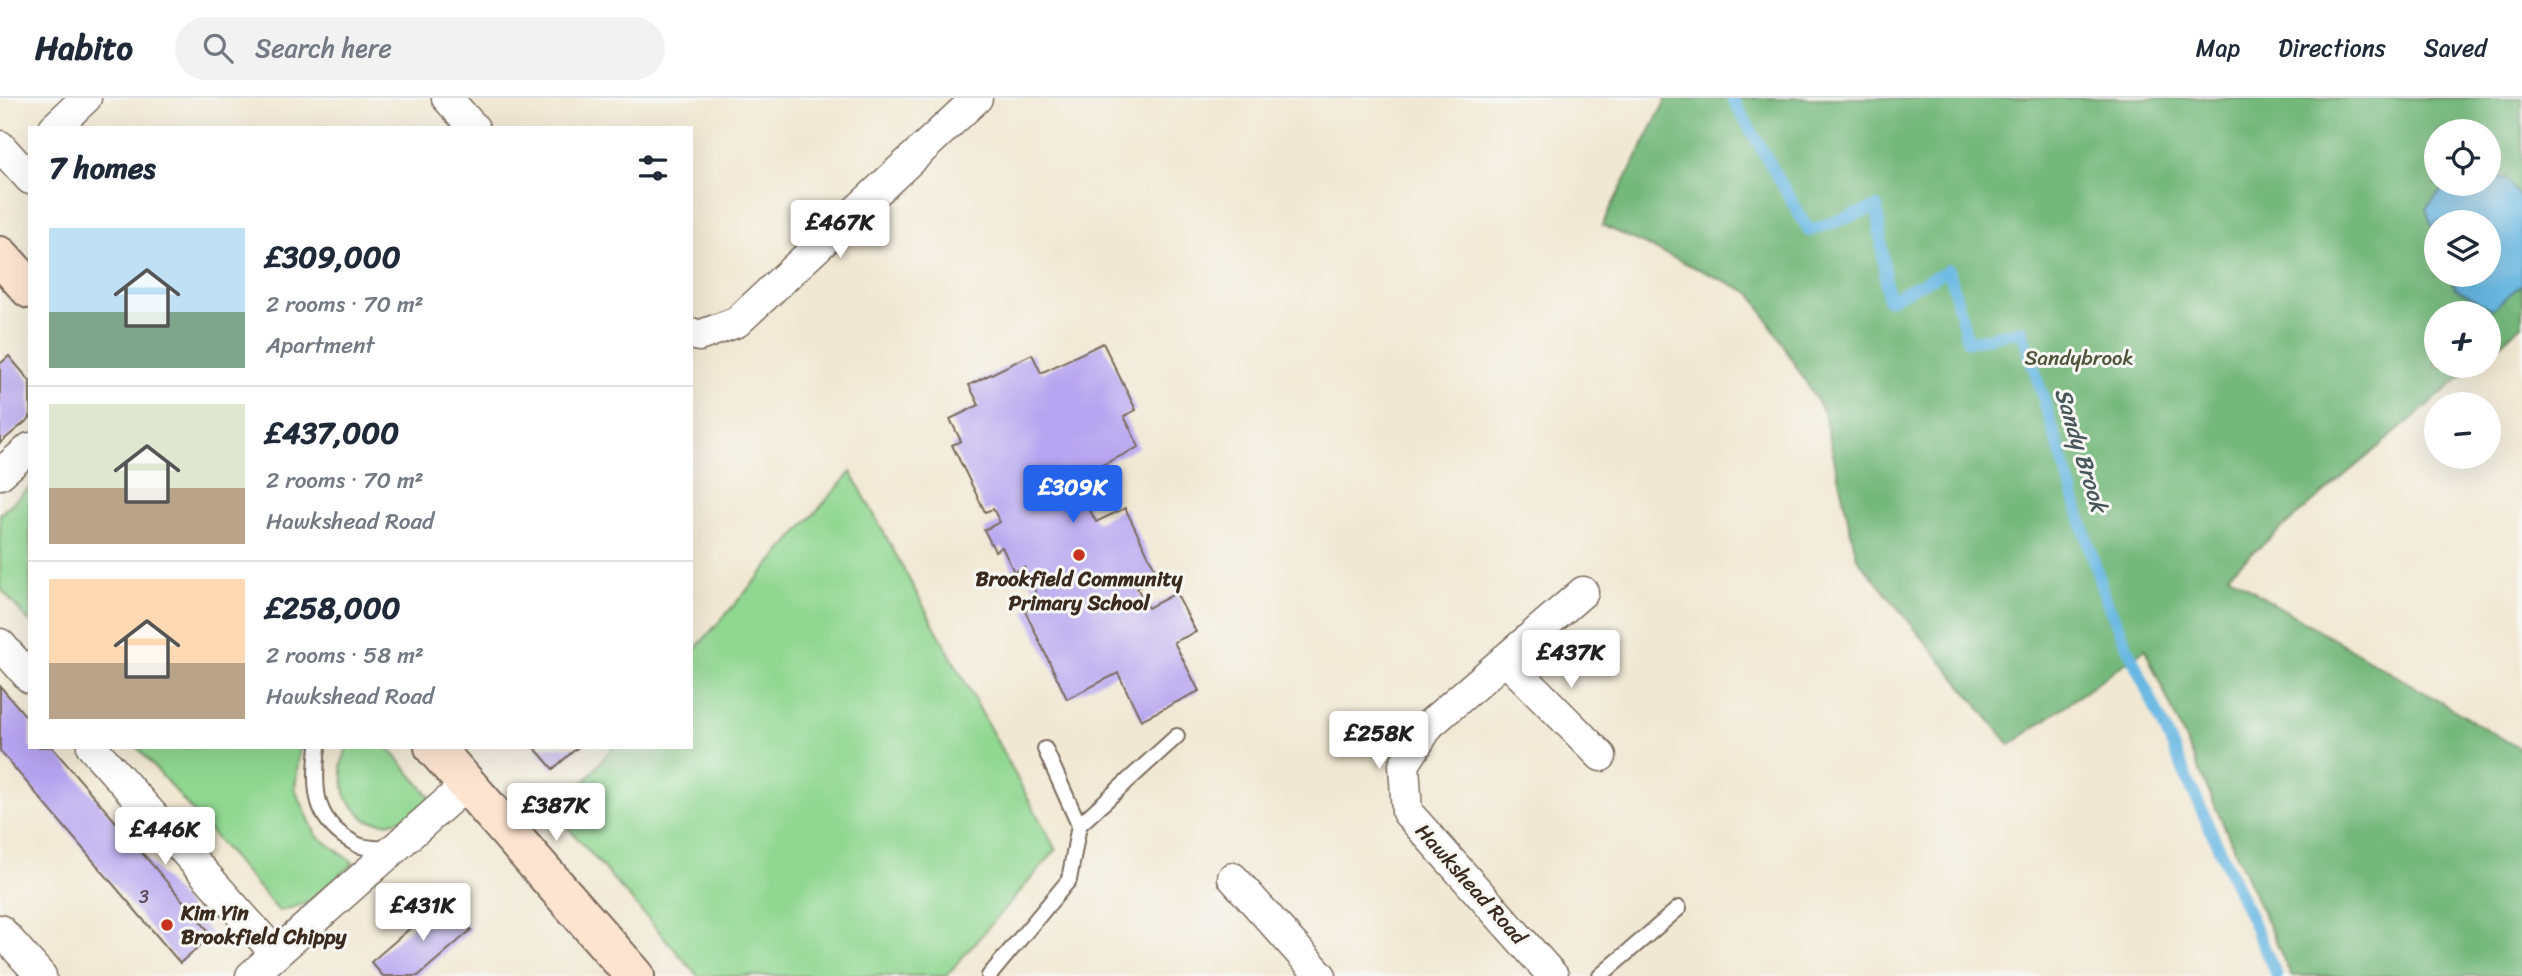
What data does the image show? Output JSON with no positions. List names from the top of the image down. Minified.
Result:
{"streets":{"street":["Hawkshead Road"]},"water":["Sandy Brook"],"parks":["Sandybrook"],"places":["Brookfield Community Primary School","Kim Yin Brookfield Chippy"],"house_numbers":["3"],"page":{"header":"Habito","search":"Search here","nav":["Map","Directions","Saved"],"map_buttons":["+","−"],"heading":"7 homes","price":["£467K","£309K","£437K","£258K","£387K","£446K","£431K"],"list":[{"name":"£309,000","note":"2 rooms · 70 m² · Apartment"},{"name":"£437,000","note":"2 rooms · 70 m² · Hawkshead Road"},{"name":"£258,000","note":"2 rooms · 58 m² · Hawkshead Road"}]}}
